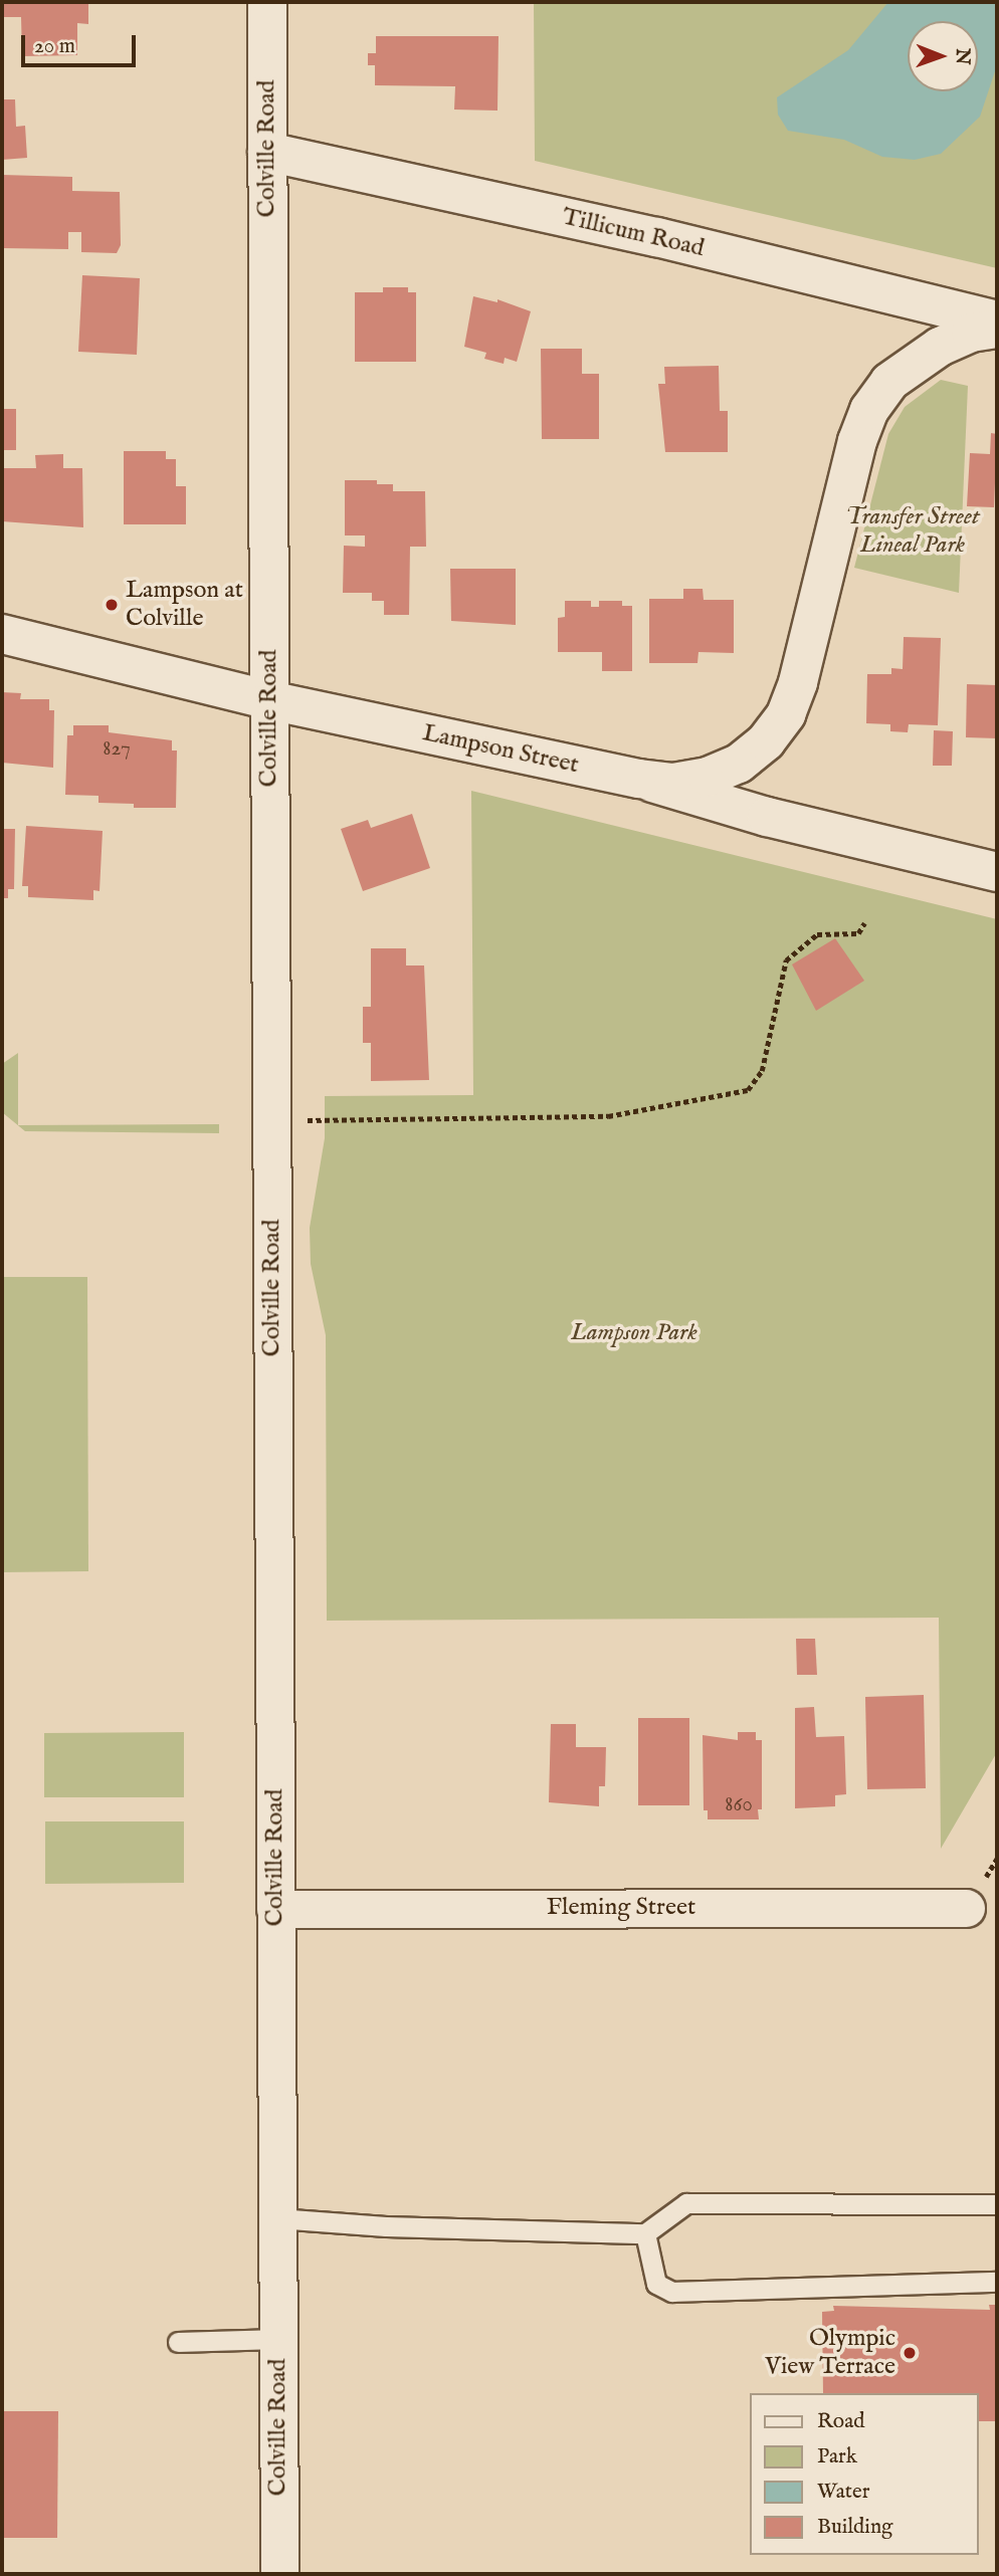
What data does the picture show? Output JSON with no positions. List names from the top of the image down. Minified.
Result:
{"streets":{"street":["Colville Road","Tillicum Road","Lampson Street","Fleming Street"]},"crossings":[["Colville Road","Tillicum Road"],["Colville Road","Lampson Street"],["Colville Road","Fleming Street"]],"parks":["Transfer Street Lineal Park","Lampson Park"],"places":["Lampson at Colville","Olympic View Terrace"],"house_numbers":["827","860"],"legend":["Road","Park","Water","Building"],"scale_bar":"20 m","north":"right"}
